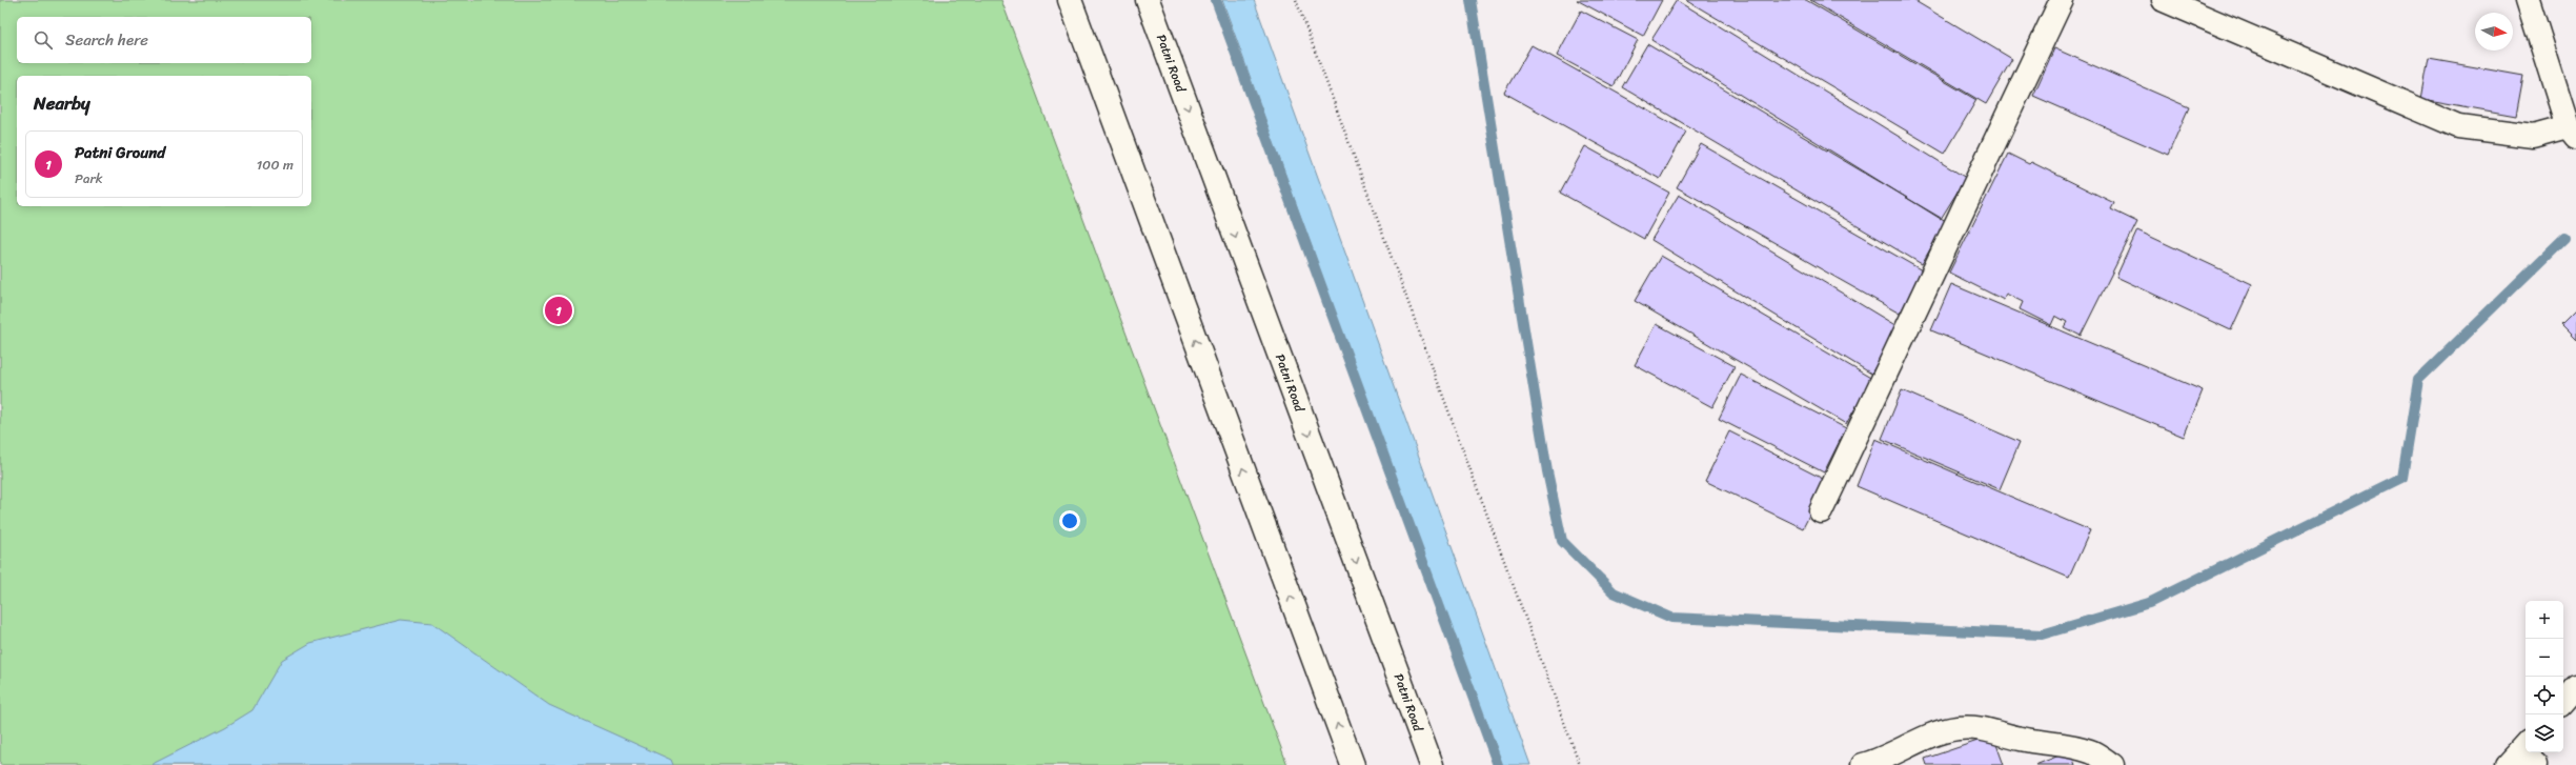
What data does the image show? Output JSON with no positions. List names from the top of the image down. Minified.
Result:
{"streets":{"main road":["Patni Road"]},"north":"right","page":{"search":"Search here","heading":"Nearby","list":[{"mark":"1","name":"Patni Ground","note":"Park","value":"100 m"}],"pins":"1","map_buttons":["+","−"]}}
